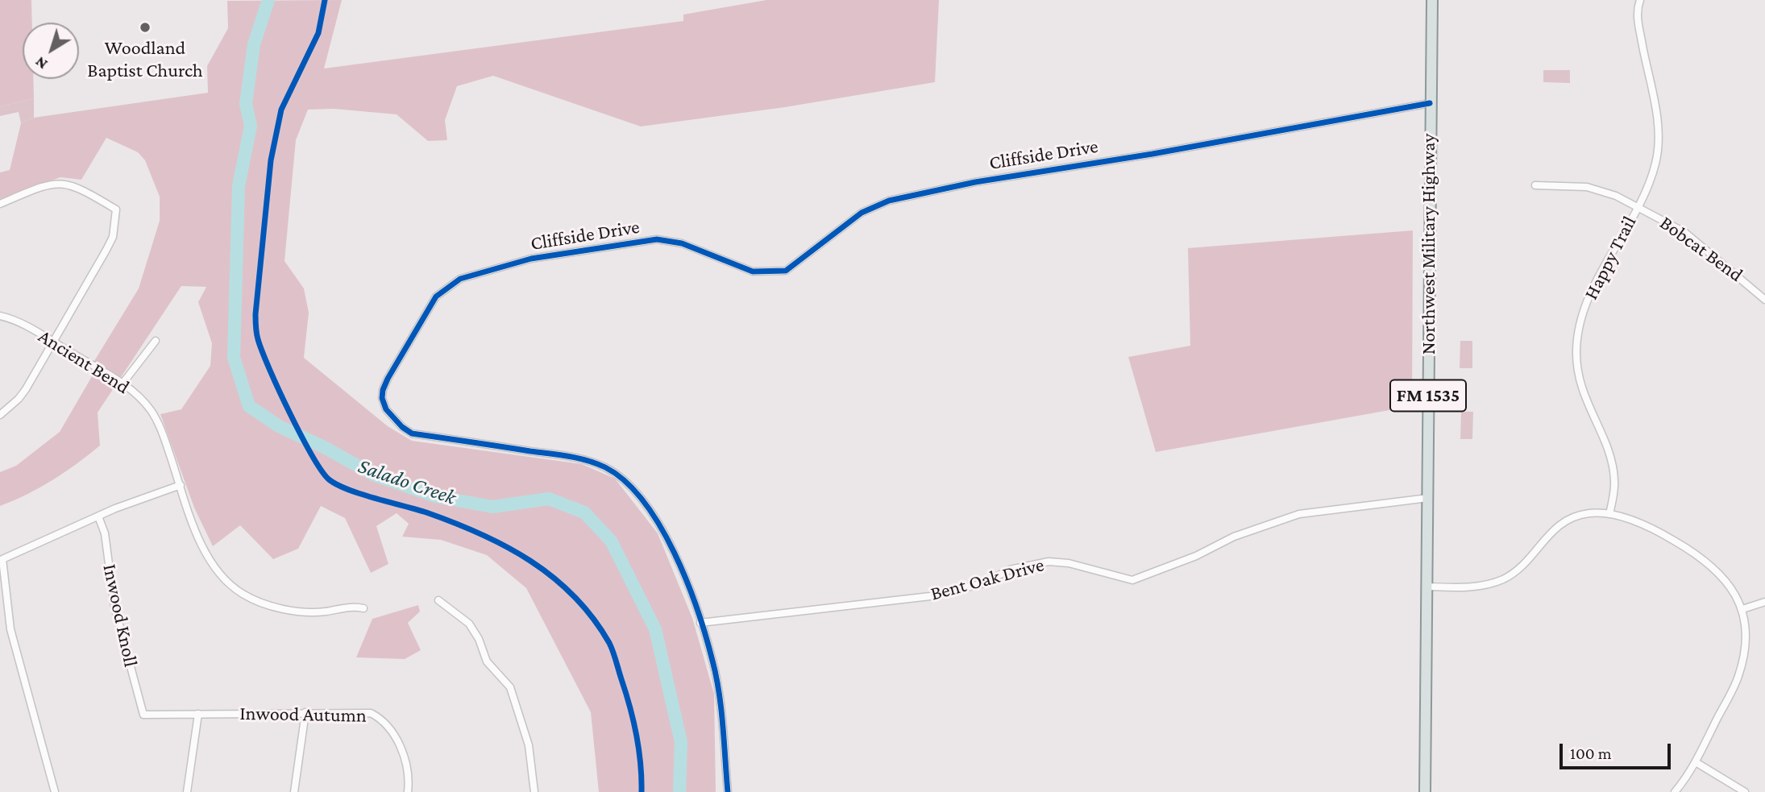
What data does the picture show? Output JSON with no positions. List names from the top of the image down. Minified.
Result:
{"streets":{"main road":["Northwest Military Highway","FM 1535"],"street":["Cliffside Drive","Bobcat Bend","Happy Trail","Ancient Bend","Bent Oak Drive","Inwood Knoll","Inwood Autumn"]},"crossings":[["Cliffside Drive","Northwest Military Highway"],["Cliffside Drive","Bent Oak Drive"],["Northwest Military Highway","Bent Oak Drive"],["Bobcat Bend","Happy Trail"],["Inwood Knoll","Inwood Autumn"]],"water":["Salado Creek"],"places":["Woodland Baptist Church"],"scale_bar":"100 m","north":"bottom left"}
